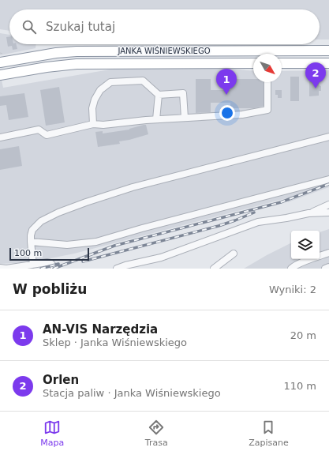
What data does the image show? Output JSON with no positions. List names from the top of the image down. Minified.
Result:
{"streets":{"highway":["JANKA WIŚNIEWSKIEGO"]},"scale_bar":"100 m","north":"bottom right","page":{"search":"Szukaj tutaj","pins":["2","1"],"scale":"100 m","heading":["W pobliżu","Wyniki: 2"],"list":[{"mark":"1","name":"AN-VIS Narzędzia","note":"Sklep · Janka Wiśniewskiego","value":"20 m"},{"mark":"2","name":"Orlen","note":"Stacja paliw · Janka Wiśniewskiego","value":"110 m"}],"nav":["Mapa","Trasa","Zapisane"]}}
